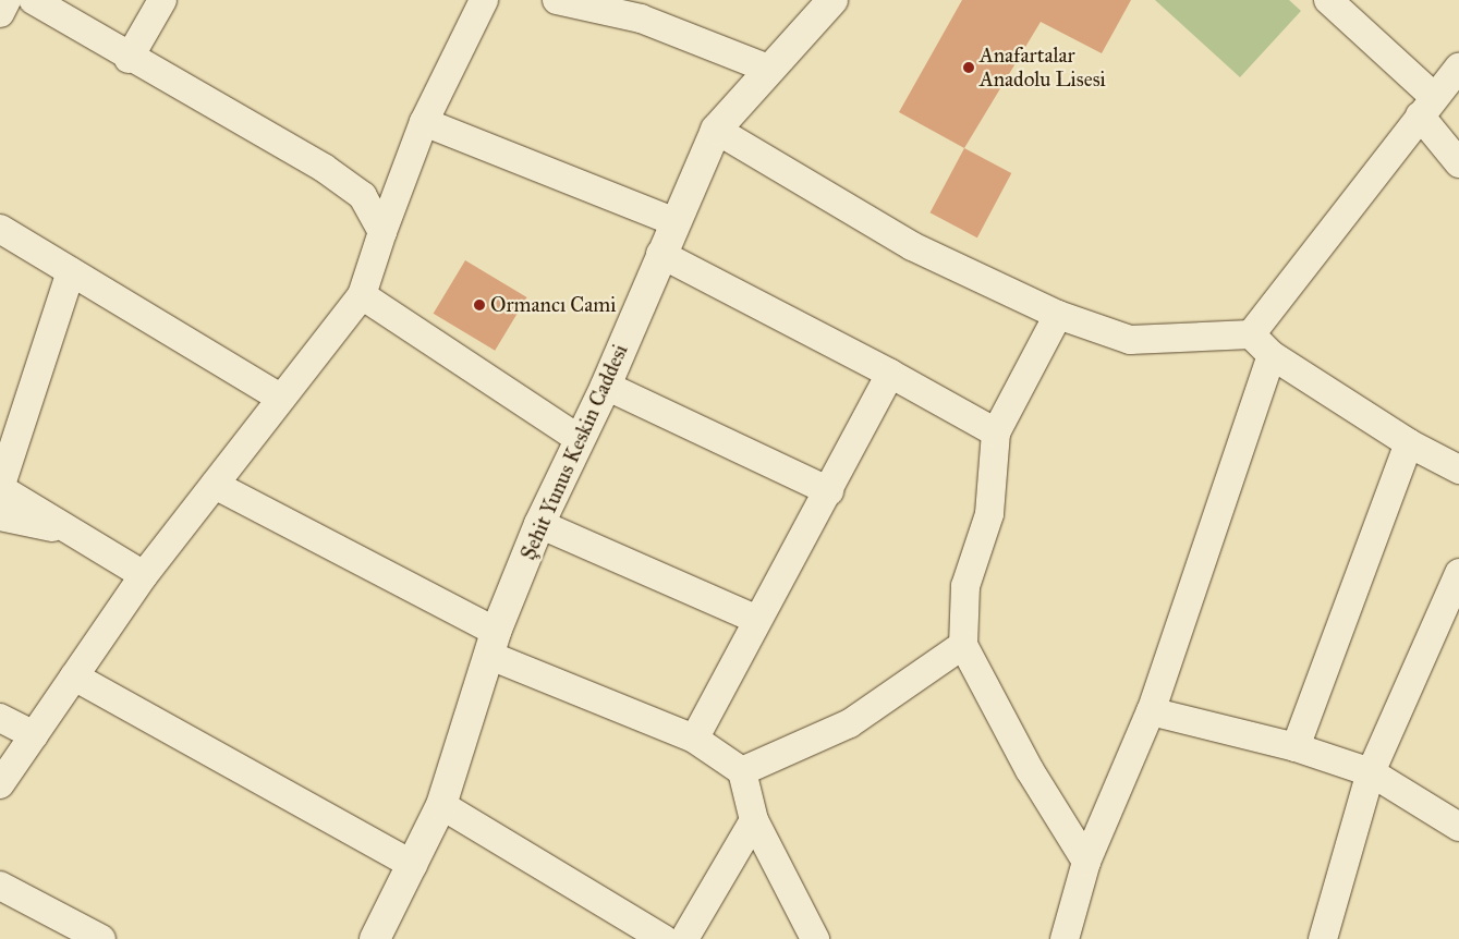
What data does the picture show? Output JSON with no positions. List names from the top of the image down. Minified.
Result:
{"streets":{"street":["Şehit Yunus Keskin Caddesi"]},"places":["Anafartalar Anadolu Lisesi","Ormancı Cami"]}
